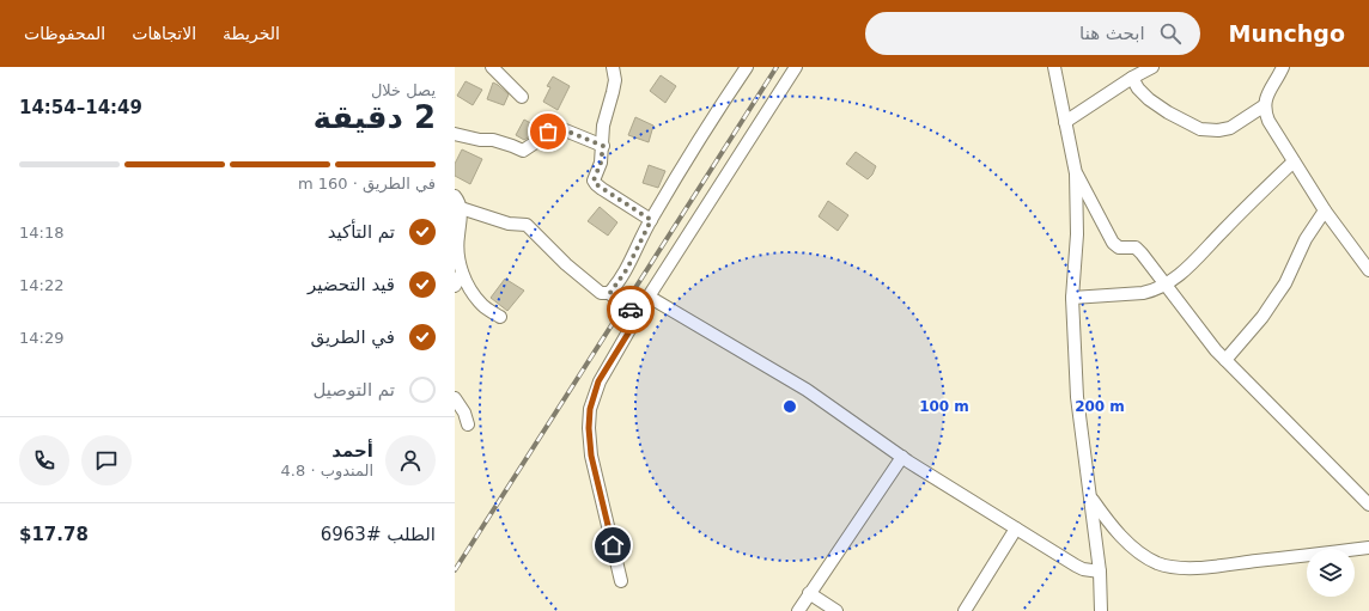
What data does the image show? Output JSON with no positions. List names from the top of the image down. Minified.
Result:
{"page":{"header":"Munchgo","search":"ابحث هنا","nav":["الخريطة","الاتجاهات","المحفوظات"],"heading":["2 دقيقة","يصل خلال","14:49–14:54"],"panel":["أحمد","المندوب · 4.8","الطلب #6963","$17.78"],"bar":"في الطريق · 160 m","list":[["تم التأكيد","14:18"],["قيد التحضير","14:22"],["في الطريق","14:29"],"تم التوصيل"]},"rings":["100 m","200 m"]}
